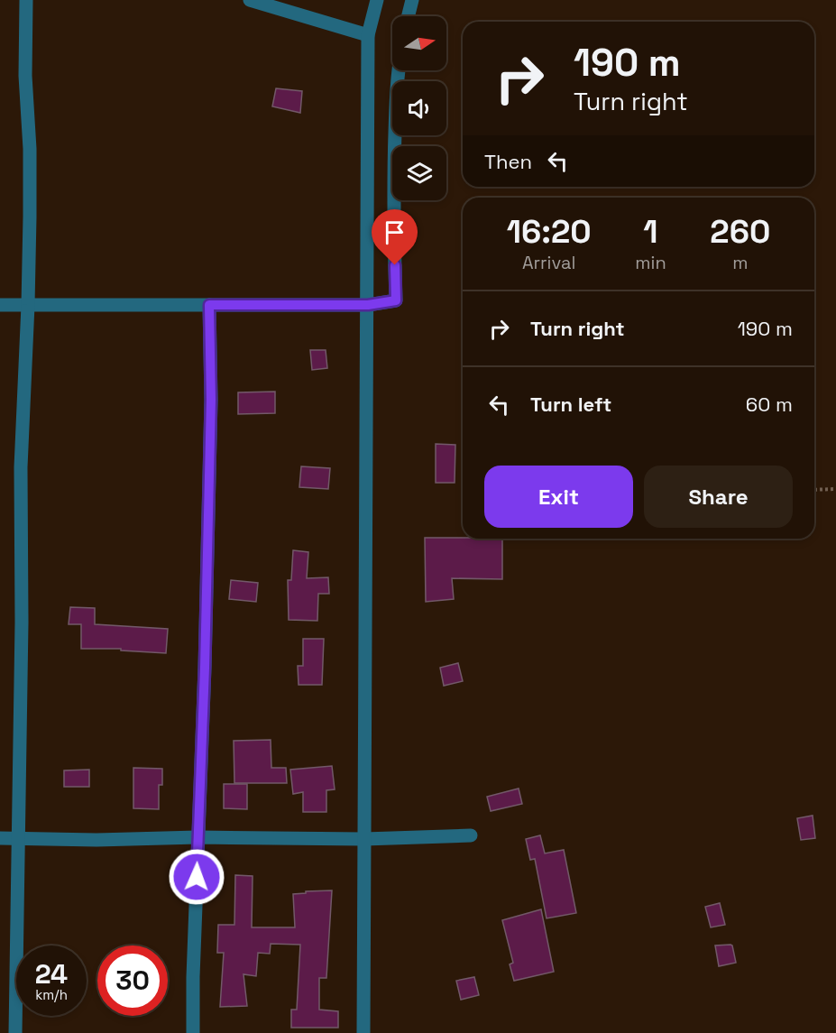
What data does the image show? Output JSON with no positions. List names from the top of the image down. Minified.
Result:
{"north":"right","page":{"turn":["190 m","Turn right"],"then":"Then","eta":["16:20","Arrival","1","min","260","m"],"list":[{"name":"Turn right","value":"190 m"},{"name":"Turn left","value":"60 m"}],"buttons":["Exit","Share"],"speed":"24 km/h","limit":"30"}}
